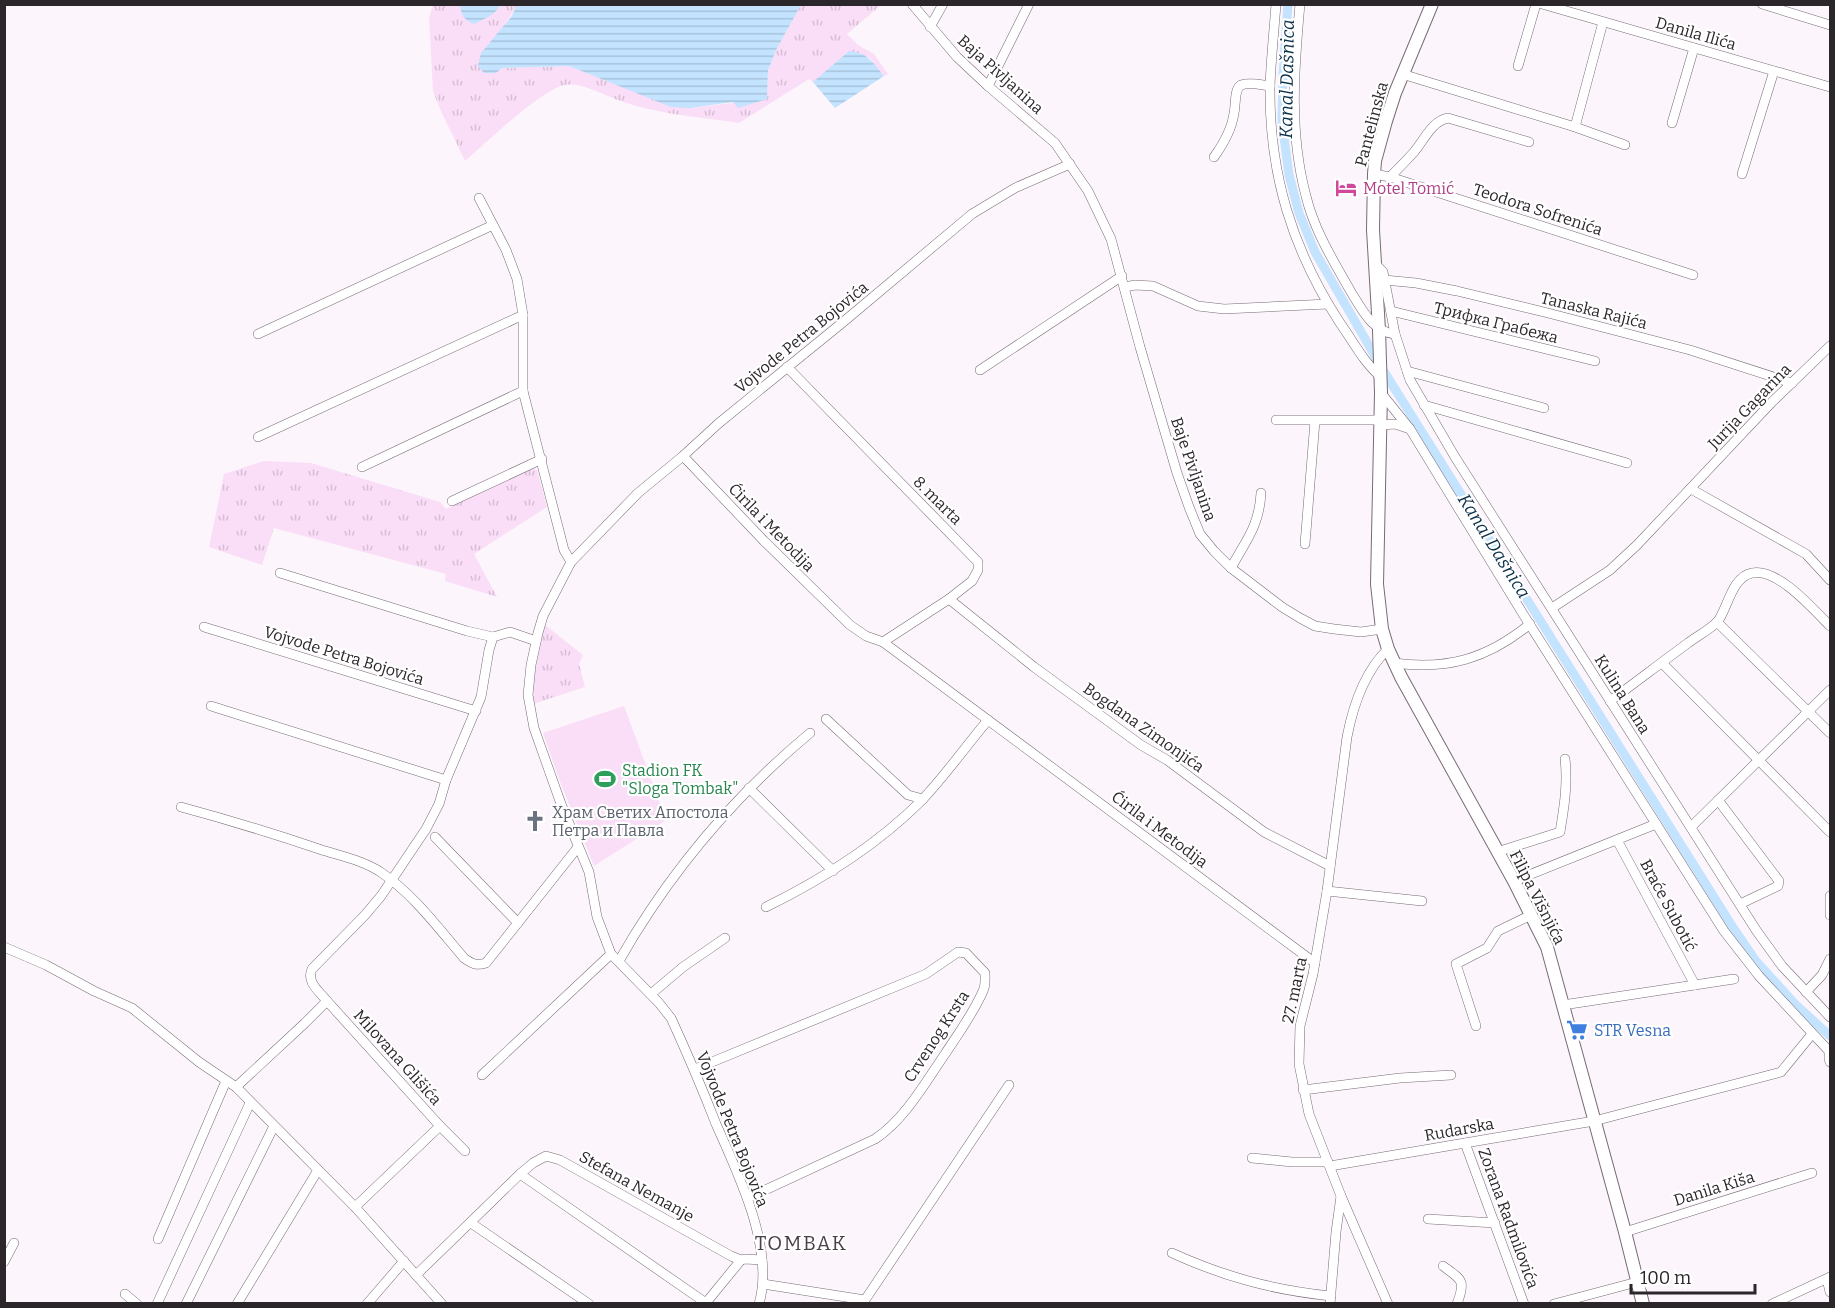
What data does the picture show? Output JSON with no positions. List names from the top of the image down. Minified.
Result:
{"streets":{"main road":["Pantelinska","Filipa Višnjića"],"street":["Danila Ilića","Baja Pivljanina","Teodora Sofrenića","Tanaska Rajića","Трифка Грабежа","Vojvode Petra Bojovića","Jurija Gagarina","Baje Pivljanina","8. marta","Ćirila i Metodija","Kulina Bana","Bogdana Zimonjića","Braće Subotić","27. marta","Crvenog Krsta","Milovana Glišića","Rudarska","Stefana Nemanje","Danila Kiša","Zorana Radmilovića"]},"crossings":[["Baja Pivljanina","Vojvode Petra Bojovića"],["Baja Pivljanina","Baje Pivljanina"],["Pantelinska","Teodora Sofrenića"],["Pantelinska","Kulina Bana"],["Pantelinska","Filipa Višnjića"],["Tanaska Rajića","Jurija Gagarina"],["Tanaska Rajića","Kulina Bana"],["Трифка Грабежа","Kulina Bana"],["Vojvode Petra Bojovića","Baje Pivljanina"],["Vojvode Petra Bojovića","8. marta"],["Vojvode Petra Bojovića","Ćirila i Metodija"],["Vojvode Petra Bojovića","Crvenog Krsta"],["Vojvode Petra Bojovića","Stefana Nemanje"],["Jurija Gagarina","Kulina Bana"],["Baje Pivljanina","Filipa Višnjića"],["8. marta","Ćirila i Metodija"],["8. marta","Bogdana Zimonjića"],["Ćirila i Metodija","27. marta"],["Bogdana Zimonjića","27. marta"],["Filipa Višnjića","27. marta"],["Filipa Višnjića","Rudarska"],["Filipa Višnjića","Danila Kiša"],["Filipa Višnjića","Zorana Radmilovića"],["27. marta","Rudarska"],["Rudarska","Zorana Radmilovića"]],"districts":["TOMBAK"],"water":["Kanal Dašnica"],"places":{"hotel":["Motel Tomić"],"sports":["Stadion FK \"Sloga Tombak\""],"church":["Храм Светих Апостола Петра и Павла"],"supermarket":["STR Vesna"]},"scale_bar":"100 m"}
